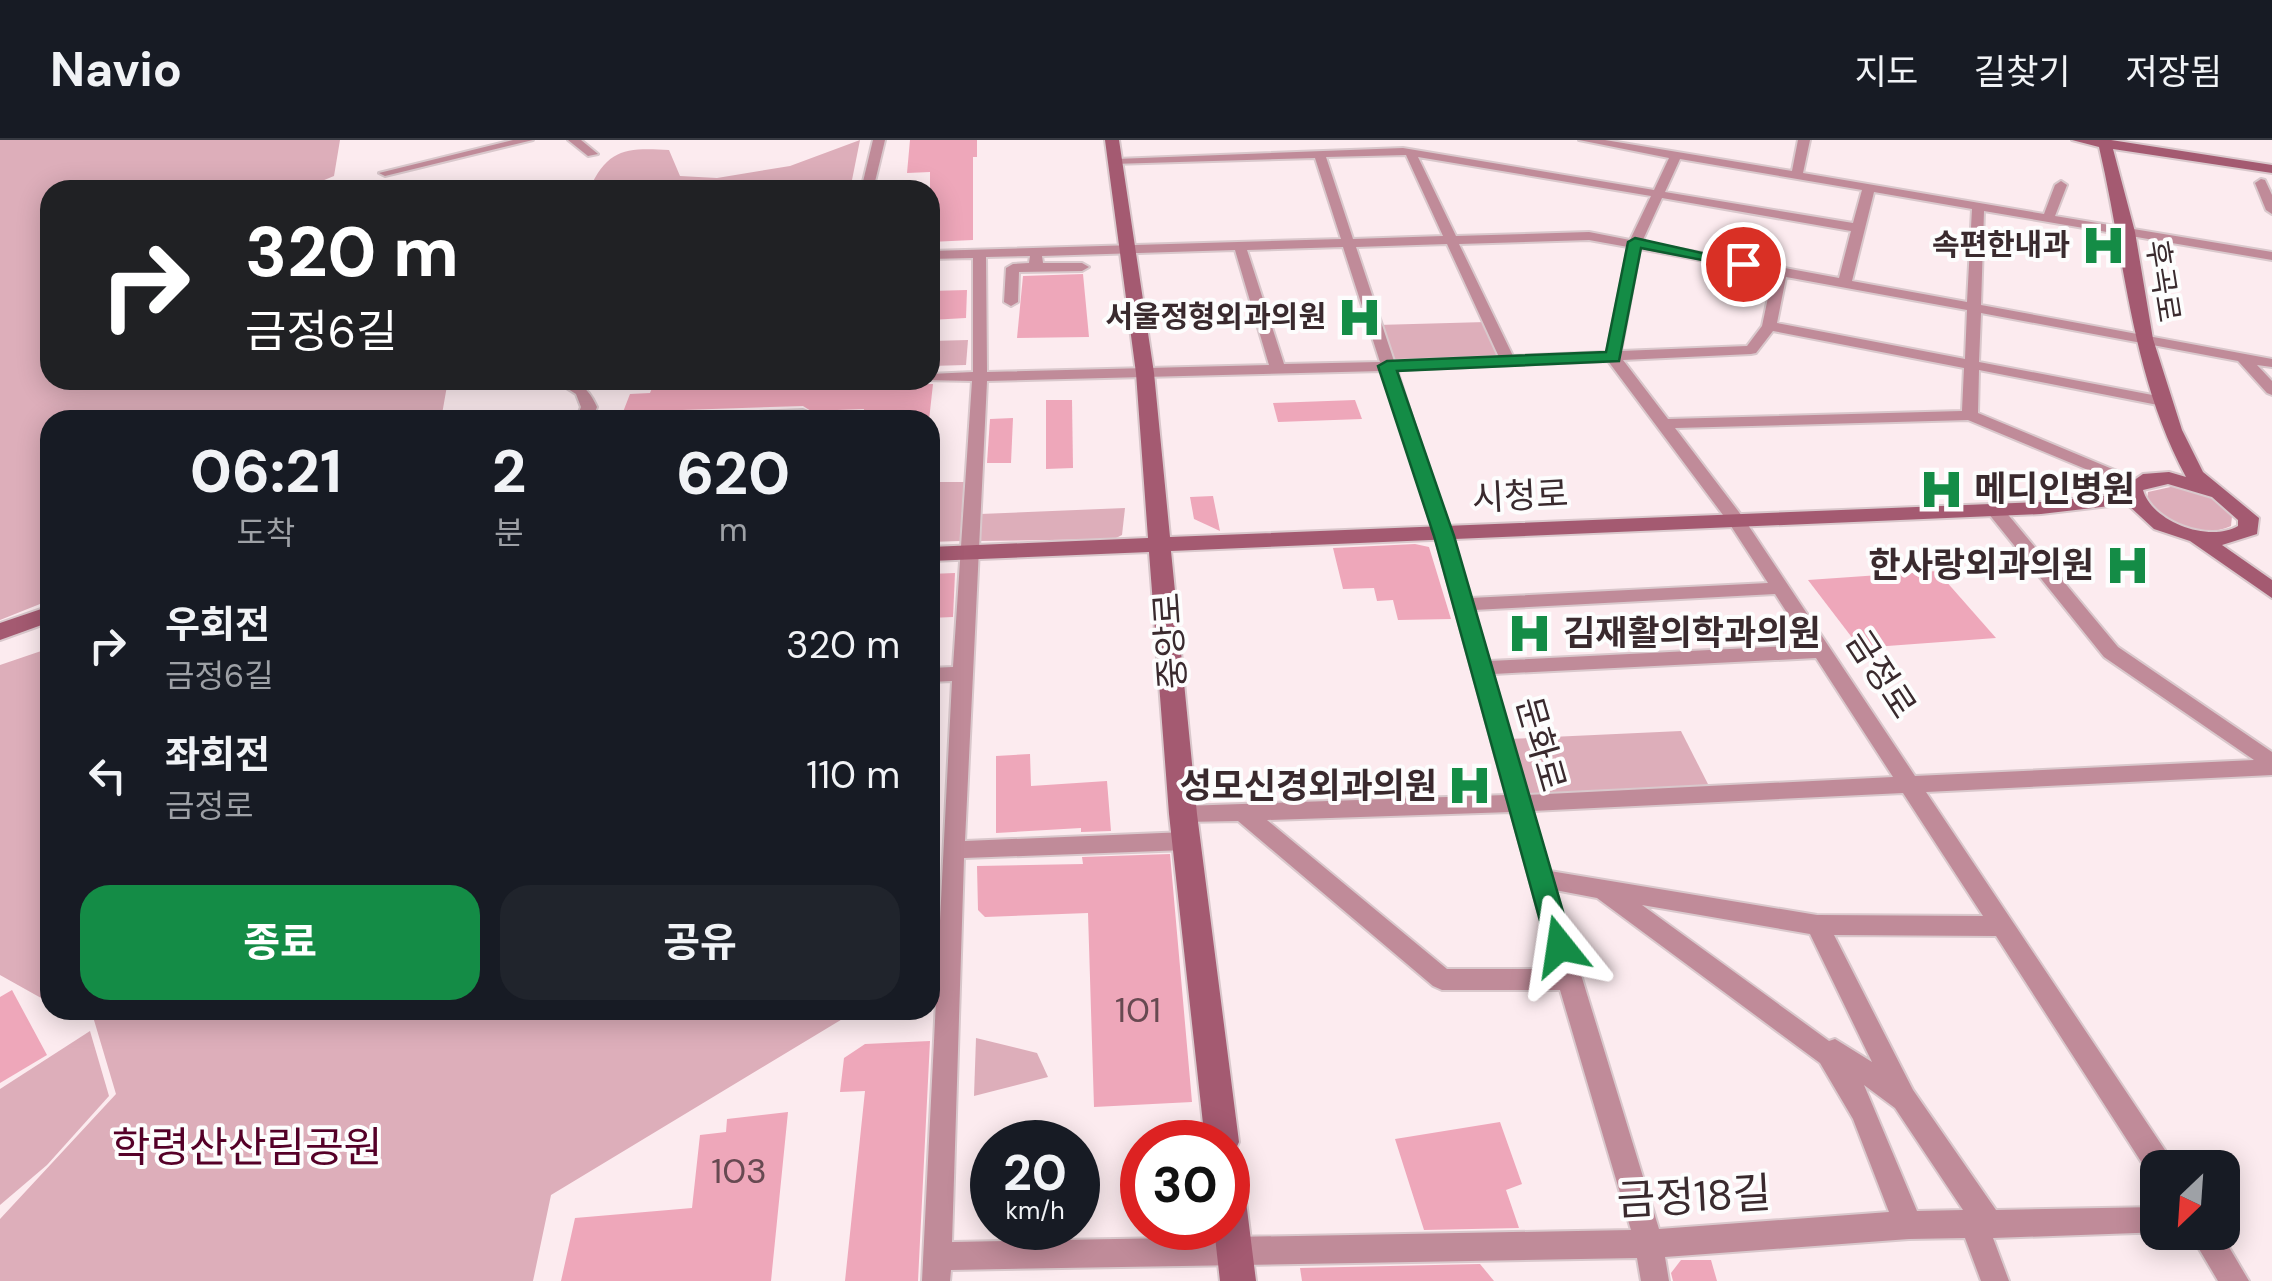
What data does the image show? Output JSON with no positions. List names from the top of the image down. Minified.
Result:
{"streets":{"street":["후곡로","시청로","중앙로","금정로","문화로","금정18길"]},"crossings":[["시청로","중앙로"],["시청로","금정로"],["시청로","문화로"],["문화로","금정18길"]],"parks":["학령산산림공원"],"places":{"hospital":["속편한내과","서울정형외과의원","메디인병원","한사랑외과의원","김재활의학과의원","성모신경외과의원"]},"house_numbers":["101","103"],"north":"bottom left","page":{"header":"Navio","nav":["지도","길찾기","저장됨"],"turn":["320 m","금정6길"],"eta":["06:21","도착","2","분","620","m"],"list":[{"name":"우회전","note":"금정6길","value":"320 m"},{"name":"좌회전","note":"금정로","value":"110 m"}],"buttons":["종료","공유"],"speed":"20 km/h","limit":"30"}}
